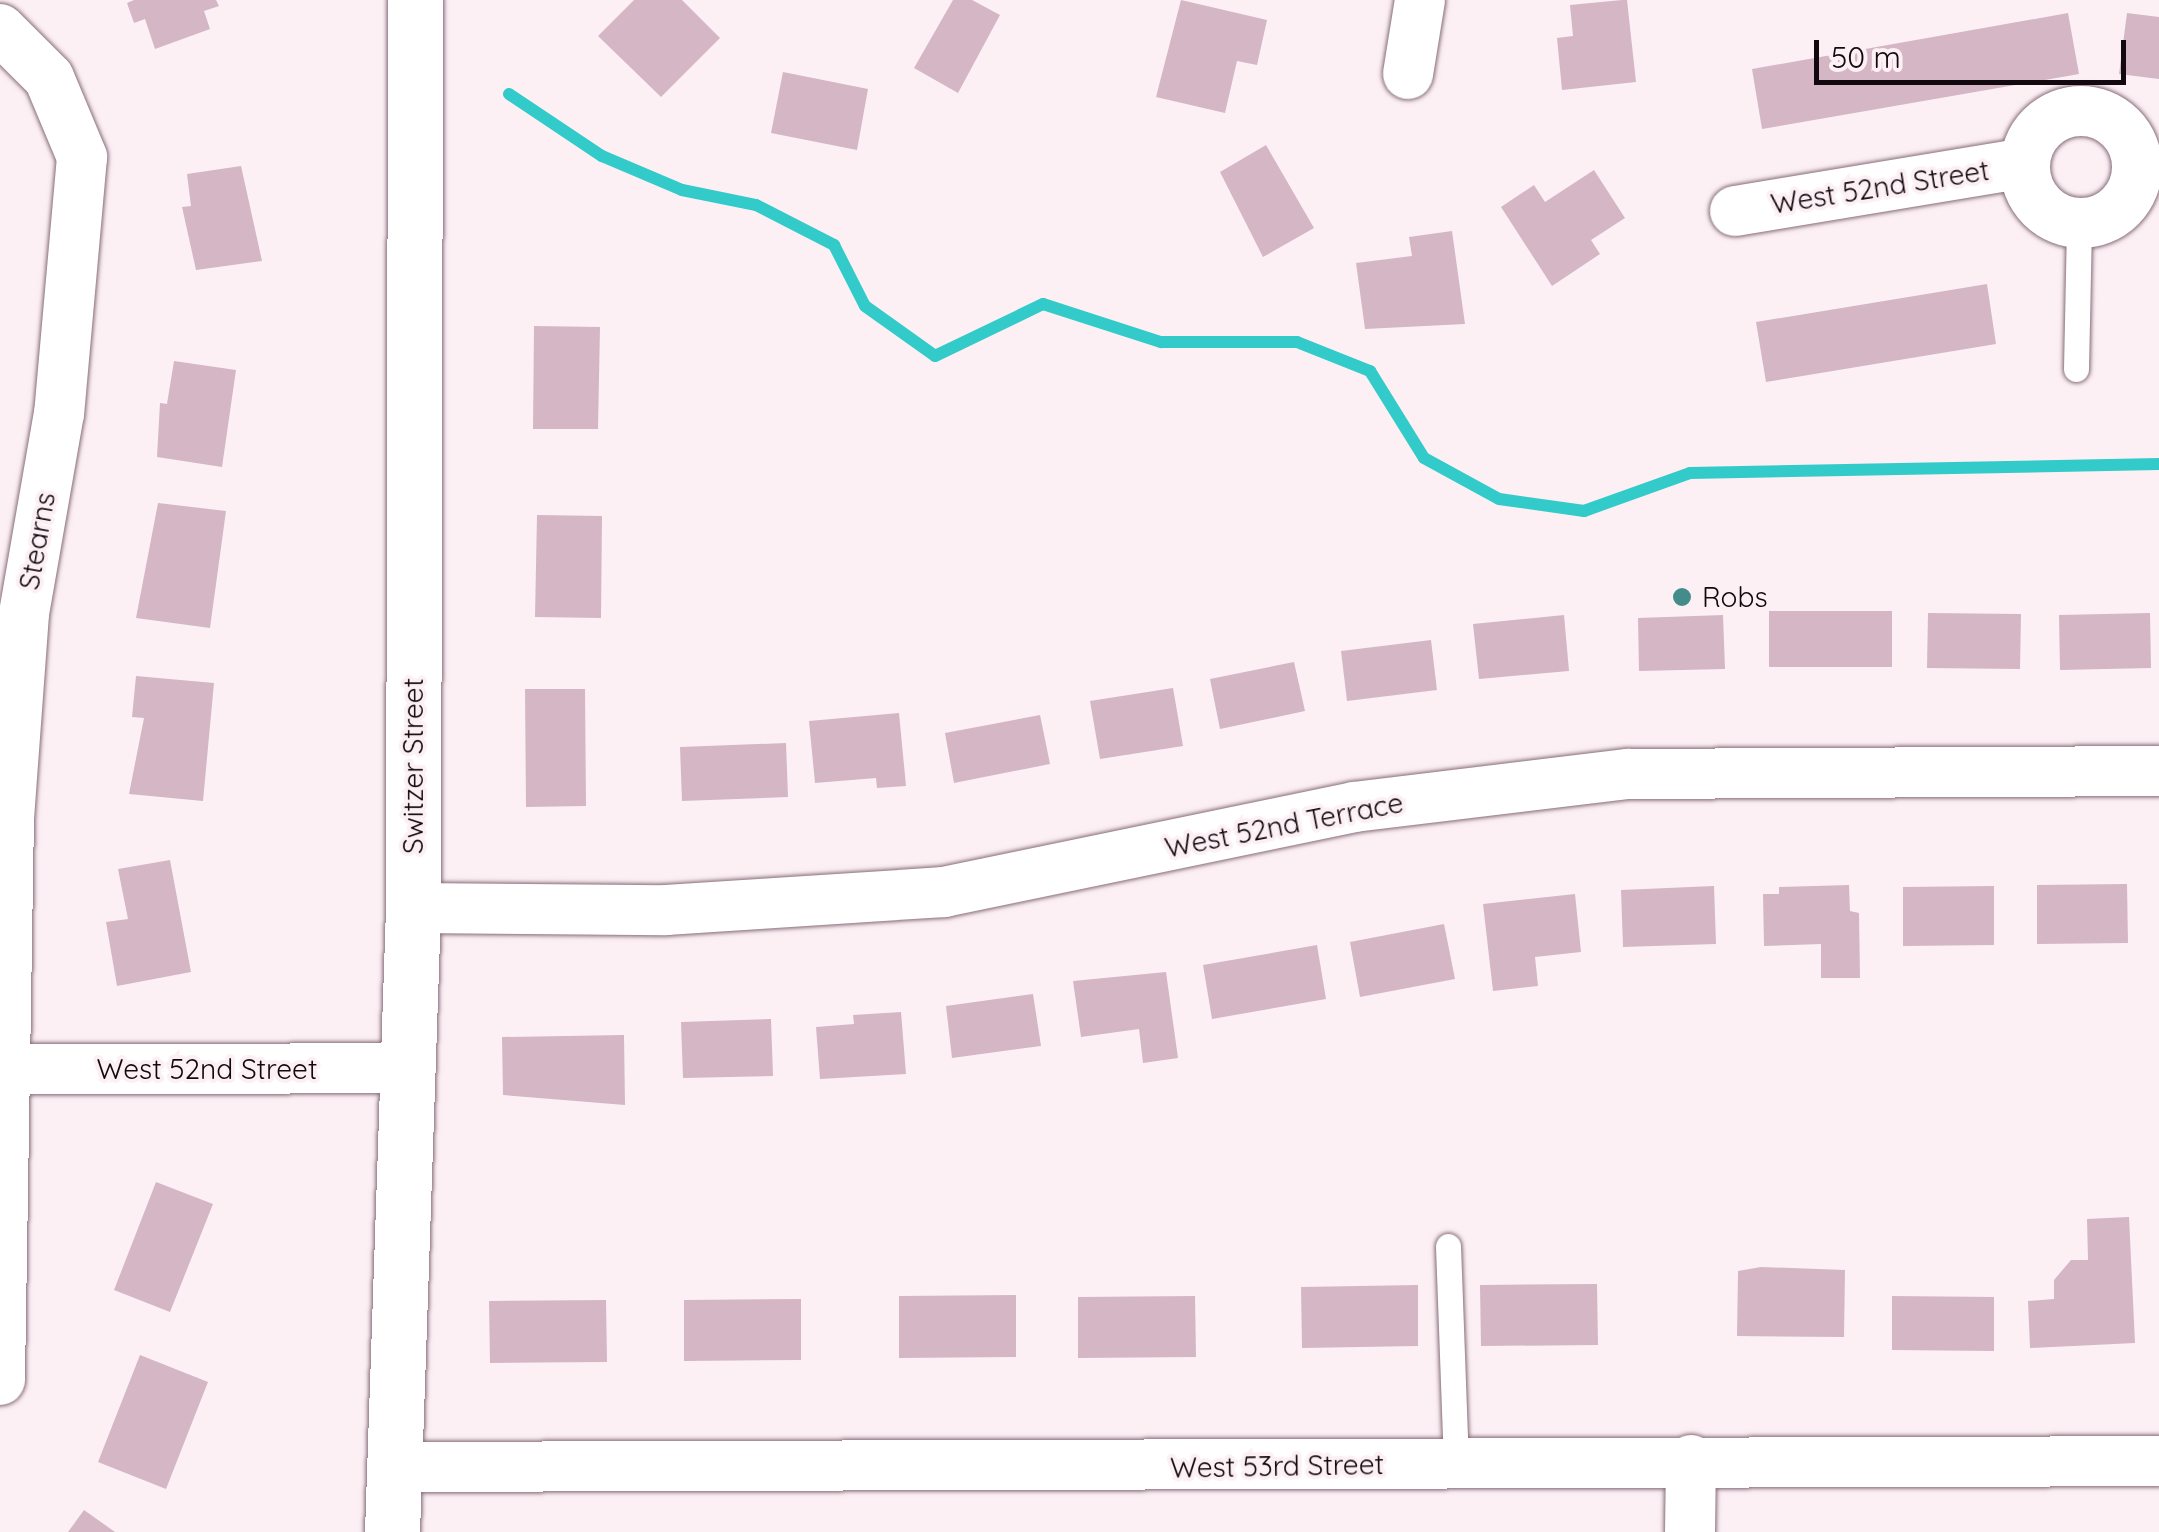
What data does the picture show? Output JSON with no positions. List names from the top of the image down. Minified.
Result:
{"streets":{"street":["West 52nd Street","Stearns","Switzer Street","West 52nd Terrace","West 53rd Street"]},"crossings":[["West 52nd Street","Stearns"],["West 52nd Street","Switzer Street"],["Switzer Street","West 52nd Terrace"],["Switzer Street","West 53rd Street"]],"places":["Robs"],"scale_bar":"50 m"}
